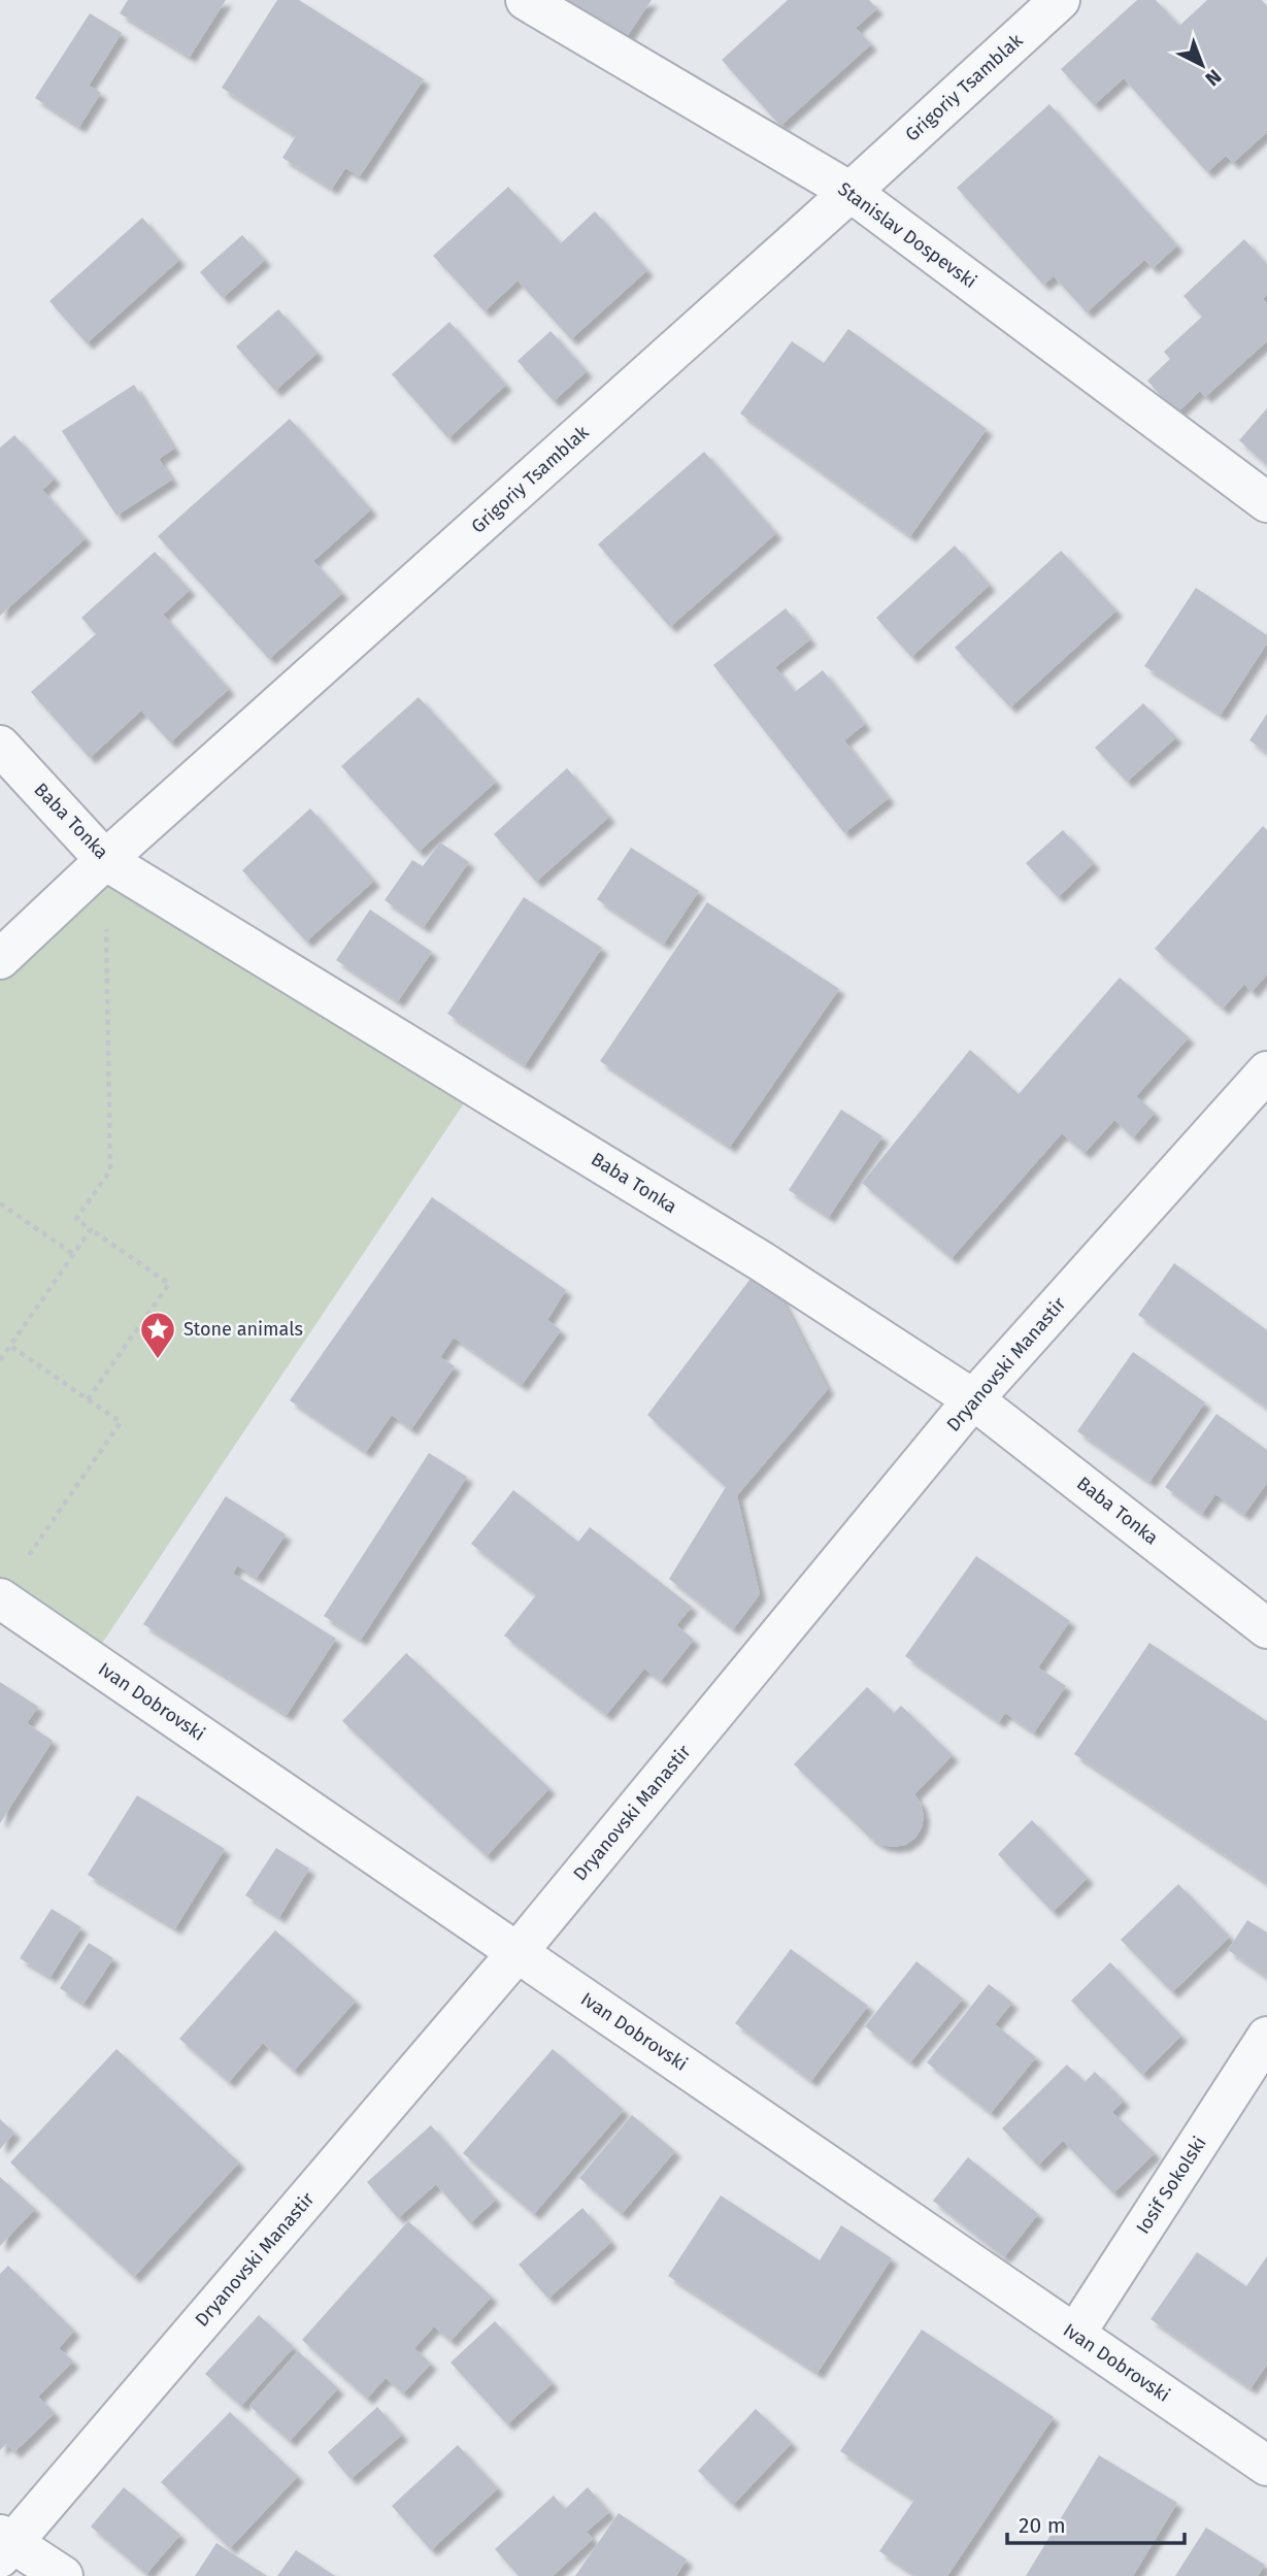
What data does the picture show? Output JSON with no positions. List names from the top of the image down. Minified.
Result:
{"streets":{"street":["Grigoriy Tsamblak","Stanislav Dospevski","Baba Tonka","Dryanovski Manastir","Ivan Dobrovski","Iosif Sokolski"]},"crossings":[["Grigoriy Tsamblak","Stanislav Dospevski"],["Grigoriy Tsamblak","Baba Tonka"],["Baba Tonka","Dryanovski Manastir"],["Dryanovski Manastir","Ivan Dobrovski"],["Ivan Dobrovski","Iosif Sokolski"]],"places":{"place":["Stone animals"]},"scale_bar":"20 m","north":"bottom right"}
